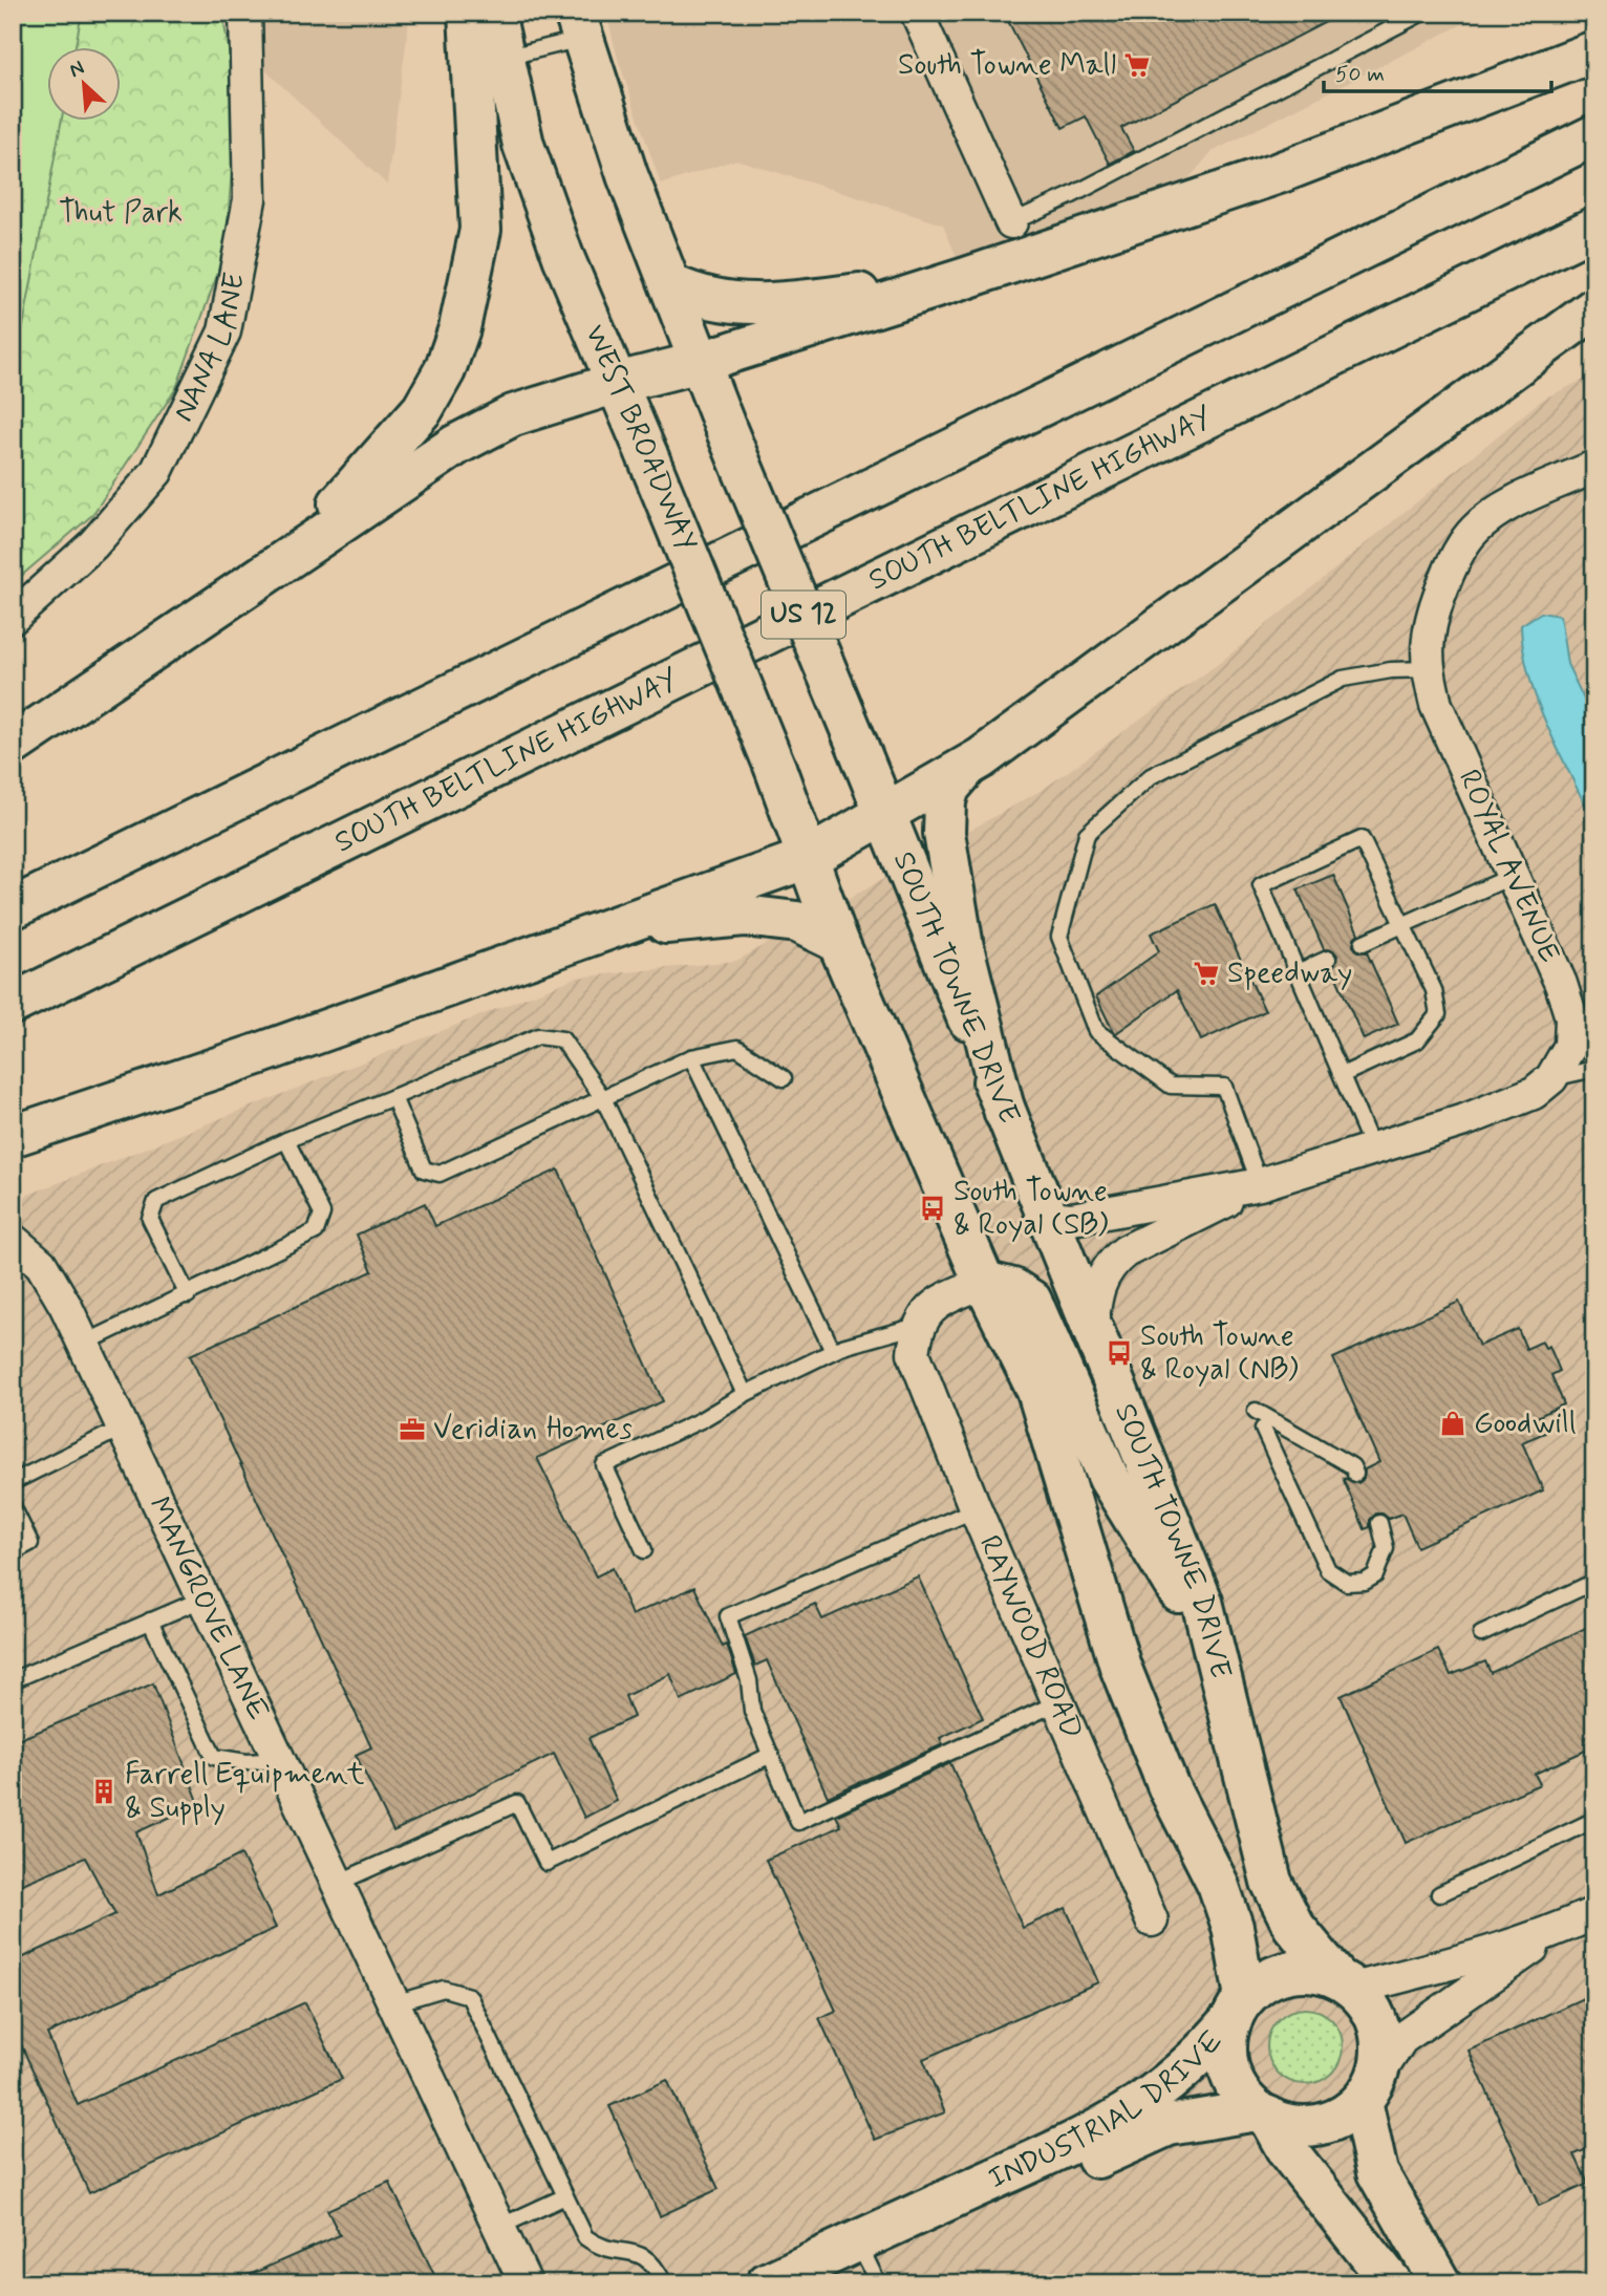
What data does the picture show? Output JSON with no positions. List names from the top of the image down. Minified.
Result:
{"streets":{"main road":["WEST BROADWAY","SOUTH BELTLINE HIGHWAY","US 12","SOUTH TOWNE DRIVE","INDUSTRIAL DRIVE"],"street":["NANA LANE","ROYAL AVENUE","MANGROVE LANE","RAYWOOD ROAD"]},"crossings":[["ROYAL AVENUE","SOUTH TOWNE DRIVE"],["SOUTH TOWNE DRIVE","INDUSTRIAL DRIVE"]],"parks":["Thut Park"],"places":{"supermarket":["South Towne Mall","Speedway"],"bus stop":["South Towne & Royal (SB)","South Towne & Royal (NB)"],"shop":["Goodwill"],"office":["Veridian Homes"],"building":["Farrell Equipment & Supply"]},"scale_bar":"50 m","north":"top left"}
